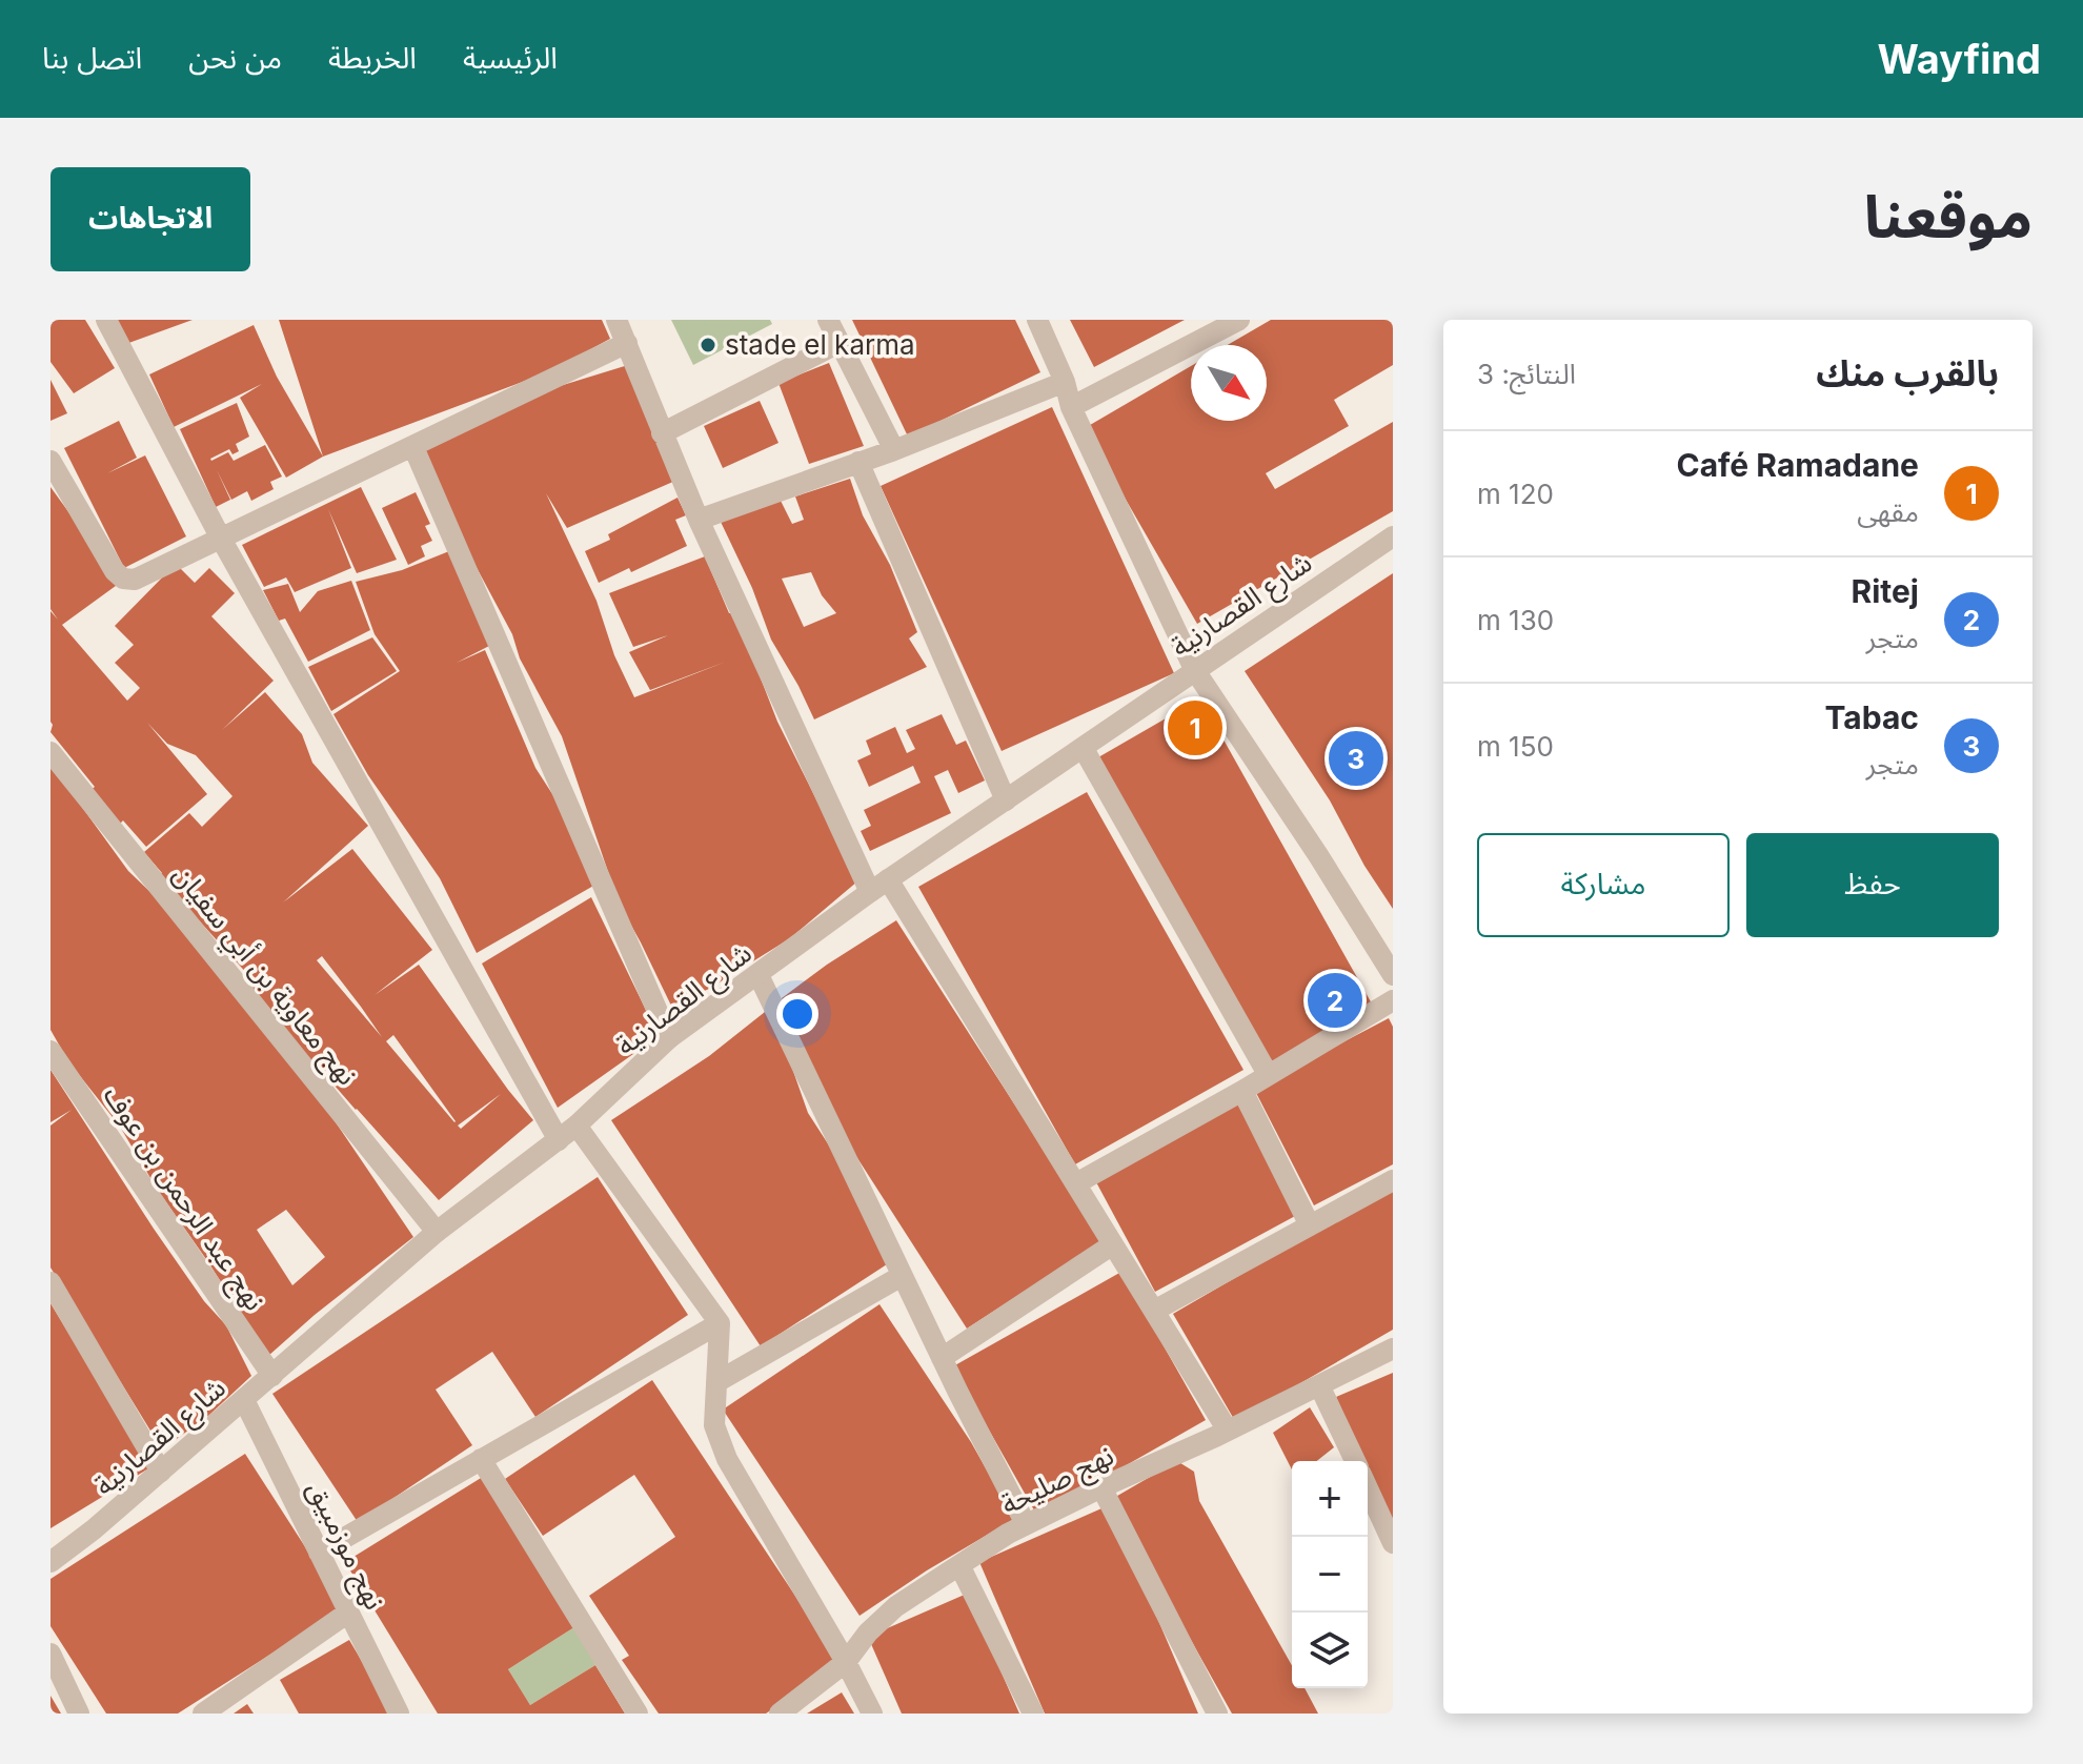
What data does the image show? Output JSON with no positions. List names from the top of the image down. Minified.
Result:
{"streets":{"street":["شارع القصارنية","نهج معاوية بن أبي سفيان","نهج عبد الرحمن بن عوف","نهج صليحة","نهج موزمبيق"]},"crossings":[["شارع القصارنية","نهج معاوية بن أبي سفيان"],["شارع القصارنية","نهج عبد الرحمن بن عوف"],["شارع القصارنية","نهج موزمبيق"]],"places":["stade el karma"],"north":"bottom right","page":{"header":"Wayfind","nav":["الرئيسية","الخريطة","من نحن","اتصل بنا"],"title":"موقعنا","buttons":["الاتجاهات",["حفظ","مشاركة"]],"heading":["بالقرب منك","النتائج: 3"],"list":[{"mark":"1","name":"Café Ramadane","note":"مقهى","value":"120 m"},{"mark":"2","name":"Ritej","note":"متجر","value":"130 m"},{"mark":"3","name":"Tabac","note":"متجر","value":"150 m"}],"pins":["1","3","2"],"map_buttons":["+","−"]}}
